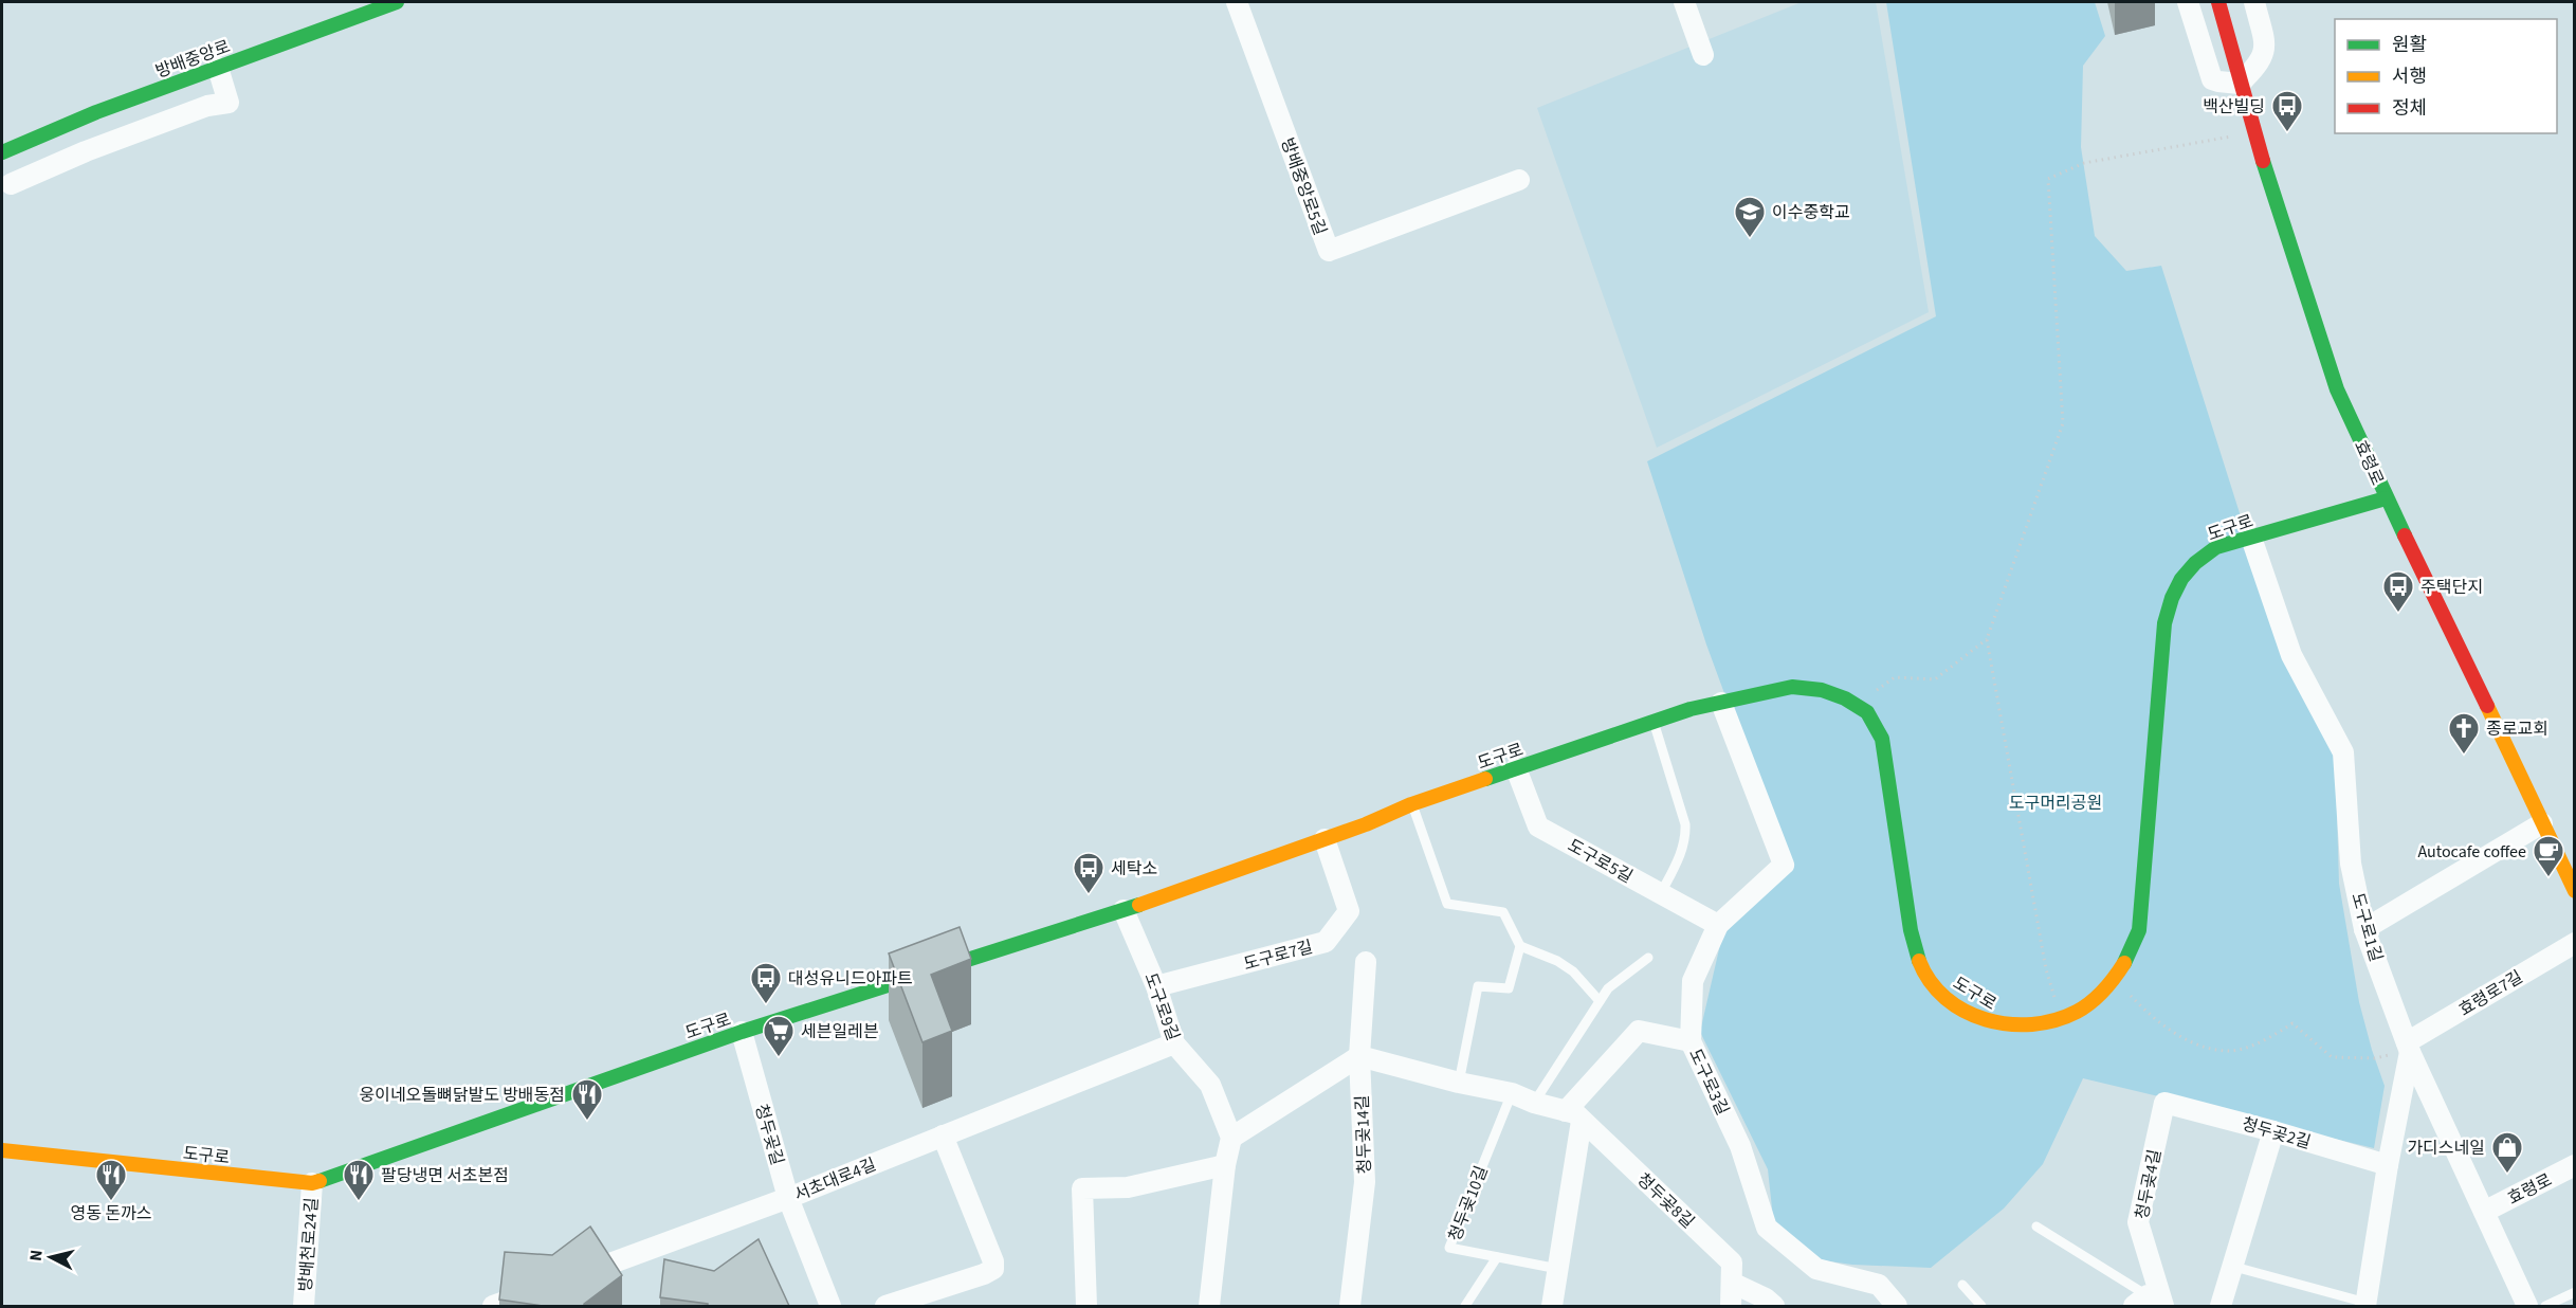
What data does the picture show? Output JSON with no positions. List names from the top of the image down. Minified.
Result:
{"streets":{"street":["방배중앙로","방배중앙로5길","효령로","도구로","도구로5길","도구로1길","도구로7길","효령로7길","도구로9길","도구로3길","청두곶2길","청두곶길","청두곶14길","서초대로4길","청두곶4길","청두곶8길","방배천로24길"],"lane":["청두곶10길"]},"crossings":[["효령로","도구로"],["효령로","도구로1길"],["도구로","도구로5길"],["도구로","도구로1길"],["도구로","도구로7길"],["도구로","도구로9길"],["도구로","도구로3길"],["도구로","청두곶길"],["도구로","방배천로24길"],["도구로5길","도구로3길"],["도구로1길","효령로7길"],["도구로7길","도구로9길"],["도구로9길","서초대로4길"],["청두곶2길","청두곶4길"],["청두곶길","서초대로4길"],["청두곶14길","청두곶8길"],["청두곶8길","청두곶10길"]],"parks":["도구머리공원"],"places":{"bus stop":["백산빌딩","주택단지","세탁소","대성유니드아파트"],"school or university":["이수중학교"],"church":["종로교회"],"cafe":["Autocafe coffee"],"supermarket":["세븐일레븐"],"restaurant":["웅이네오돌뼈닭발도 방배동점","영동 돈까스","팔당냉면 서초본점"],"shop":["가디스네일"]},"legend":["원활","서행","정체"],"north":"left"}
